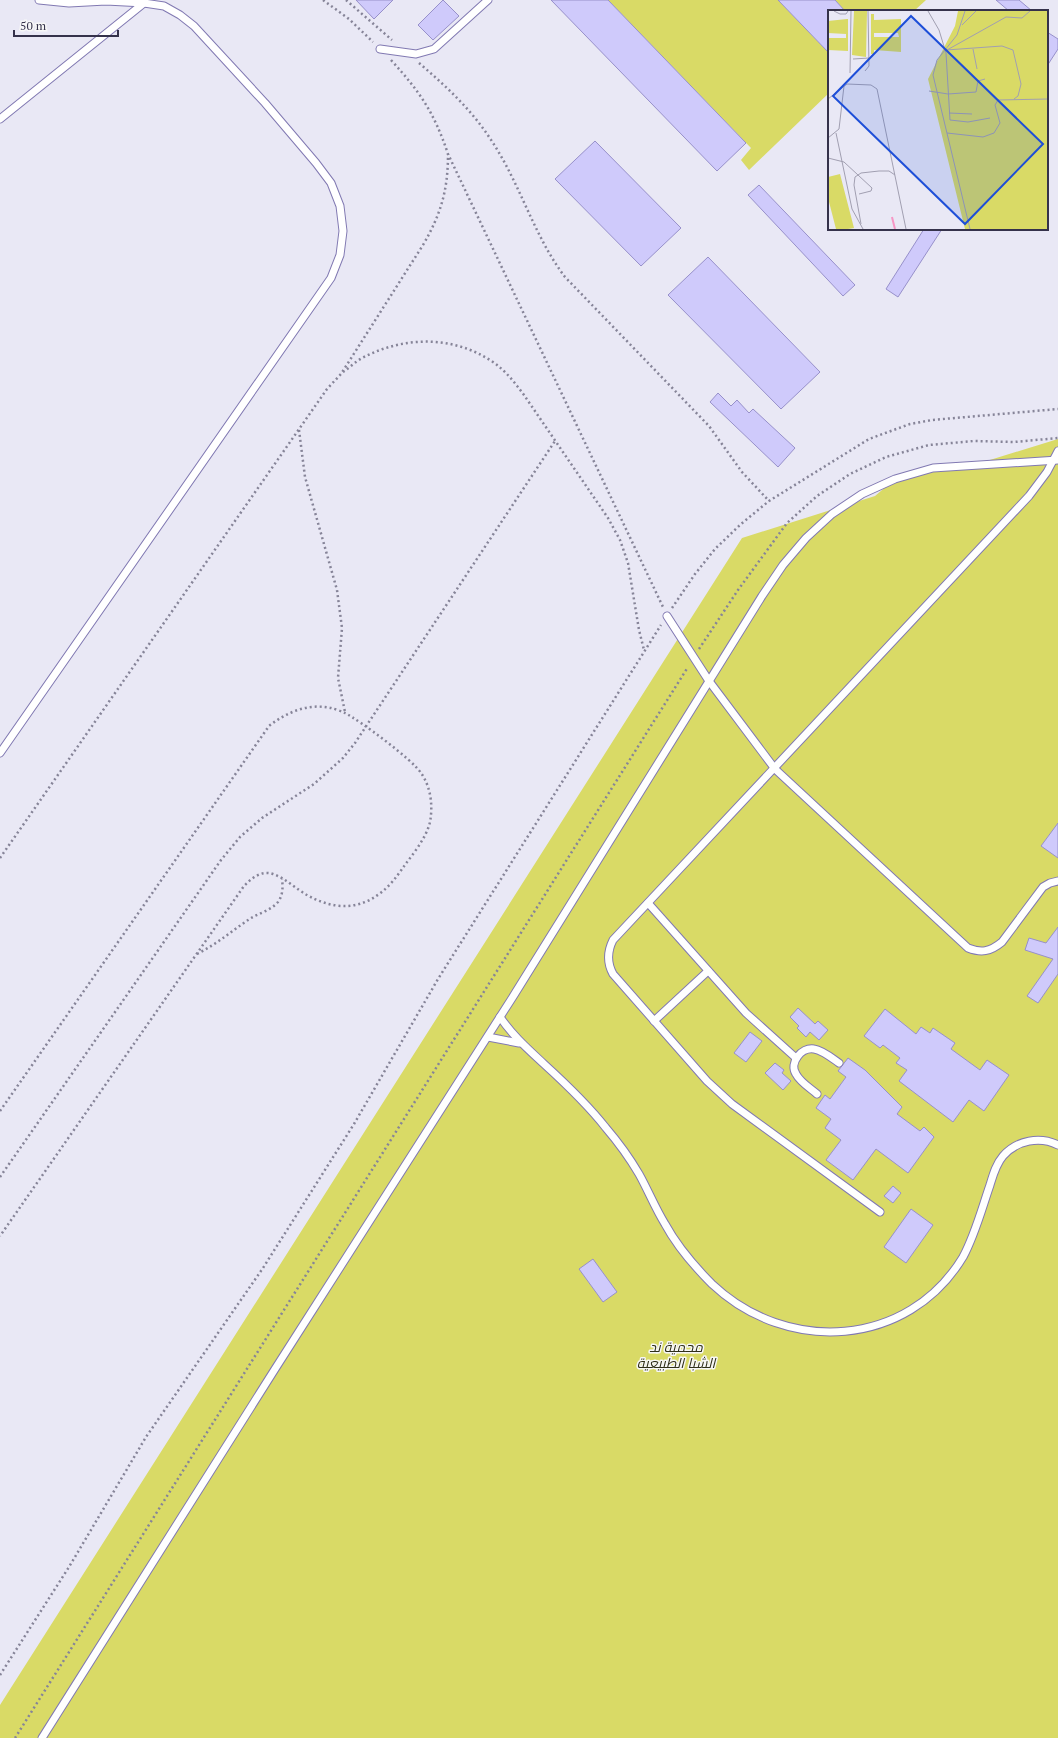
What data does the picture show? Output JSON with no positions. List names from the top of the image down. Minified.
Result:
{"parks":["محمية ند الشبا الطبيعية"],"scale_bar":"50 m"}
